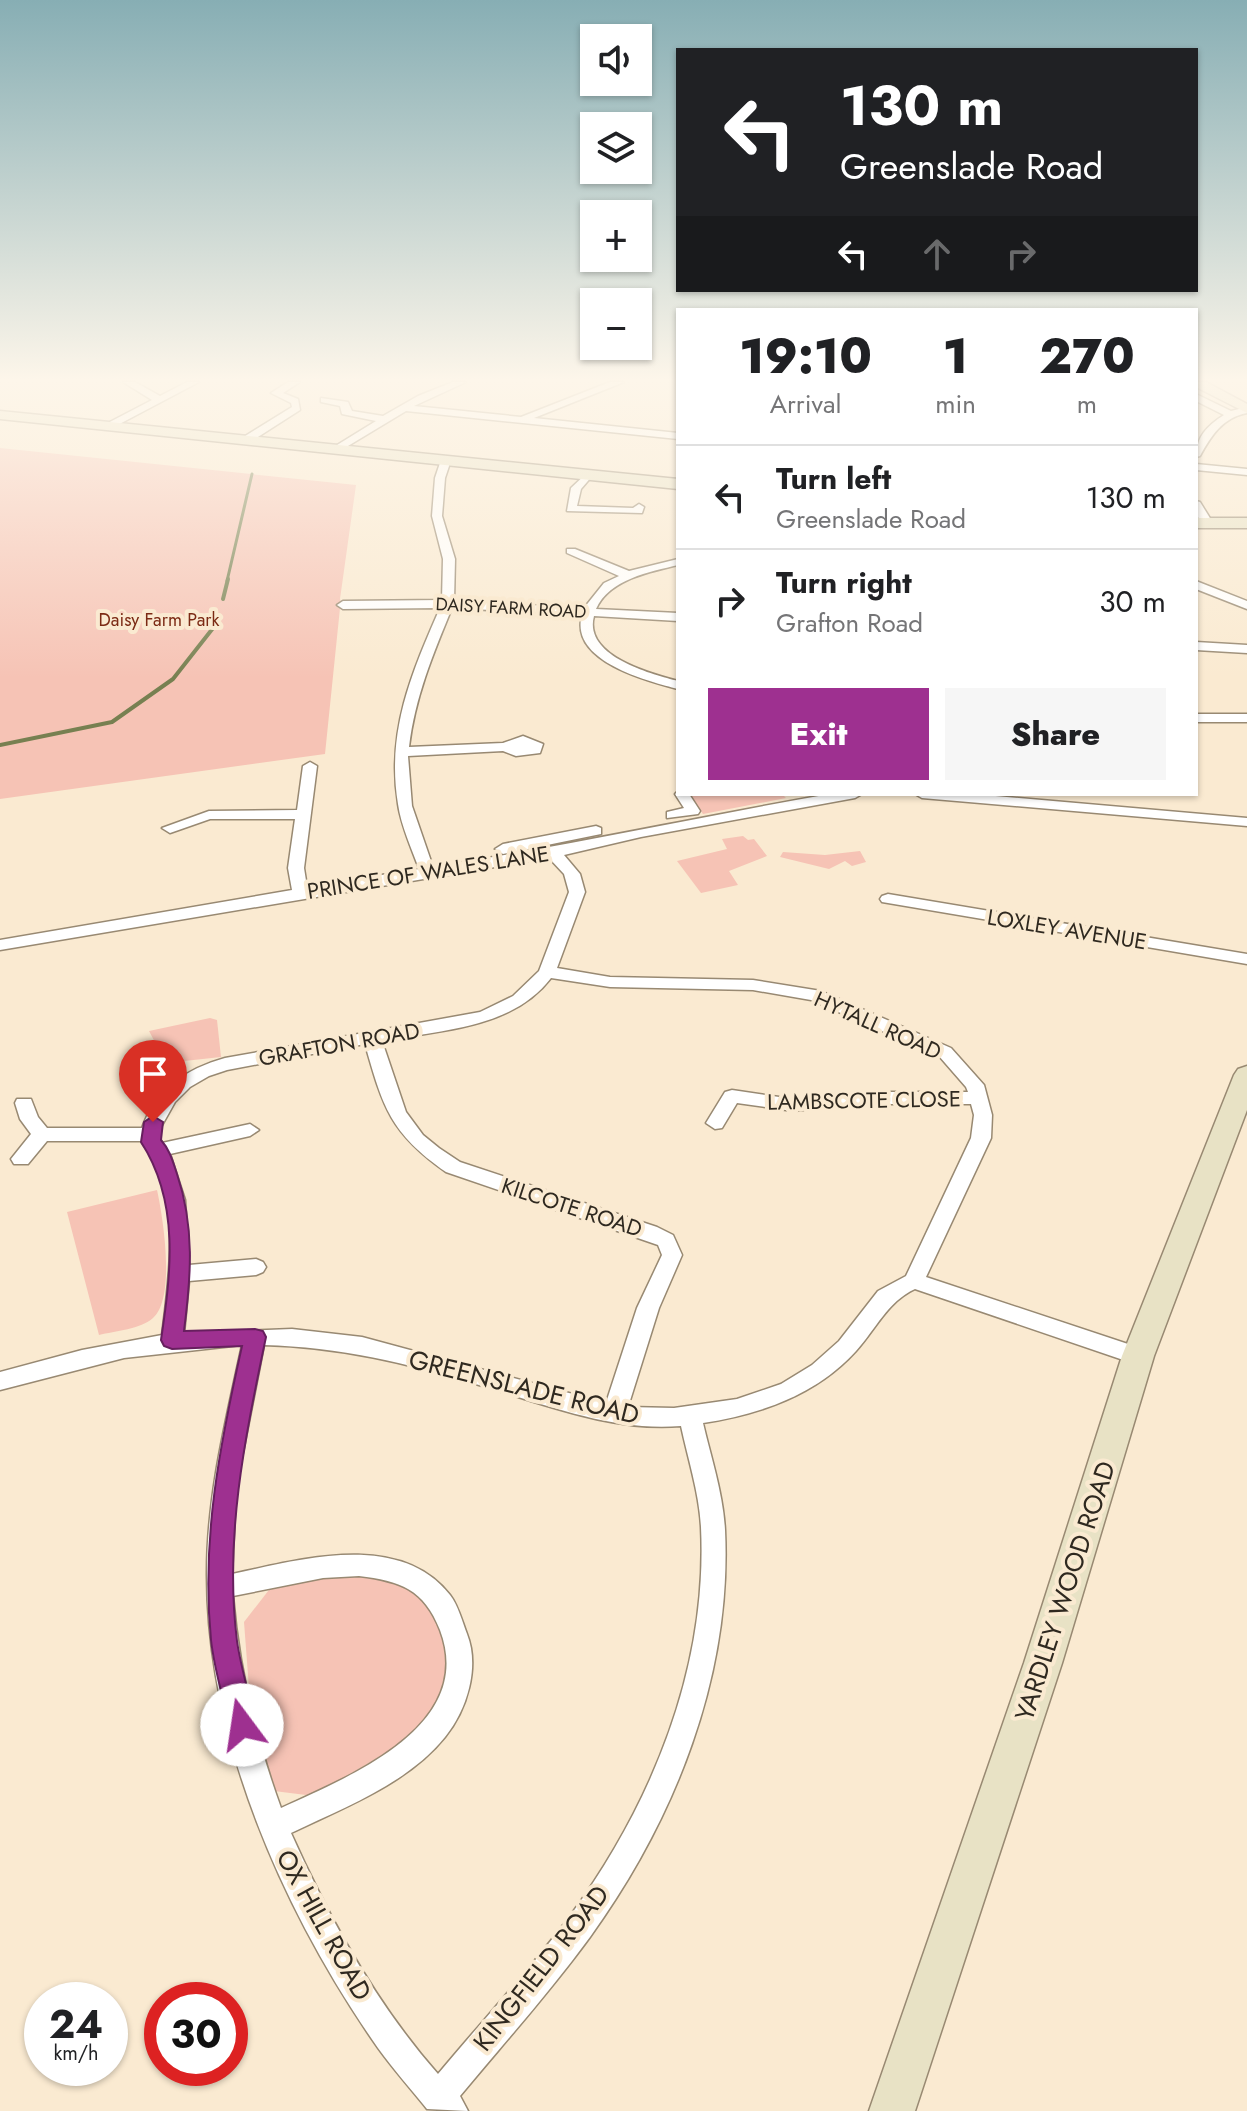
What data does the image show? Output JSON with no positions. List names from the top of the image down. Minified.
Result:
{"streets":{"street":["DAISY FARM ROAD","PRINCE OF WALES LANE","LOXLEY AVENUE","HYTALL ROAD","GRAFTON ROAD","LAMBSCOTE CLOSE","KILCOTE ROAD","GREENSLADE ROAD","YARDLEY WOOD ROAD","OX HILL ROAD","KINGFIELD ROAD"]},"crossings":[["HYTALL ROAD","GRAFTON ROAD"],["HYTALL ROAD","LAMBSCOTE CLOSE"],["HYTALL ROAD","GREENSLADE ROAD"],["GRAFTON ROAD","KILCOTE ROAD"],["KILCOTE ROAD","GREENSLADE ROAD"],["GREENSLADE ROAD","OX HILL ROAD"],["GREENSLADE ROAD","KINGFIELD ROAD"],["OX HILL ROAD","KINGFIELD ROAD"]],"parks":["Daisy Farm Park"],"page":{"map_buttons":["+","−"],"turn":["130 m","Greenslade Road"],"eta":["19:10","Arrival","1","min","270","m"],"list":[{"name":"Turn left","note":"Greenslade Road","value":"130 m"},{"name":"Turn right","note":"Grafton Road","value":"30 m"}],"buttons":["Exit","Share"],"speed":"24 km/h","limit":"30"}}
